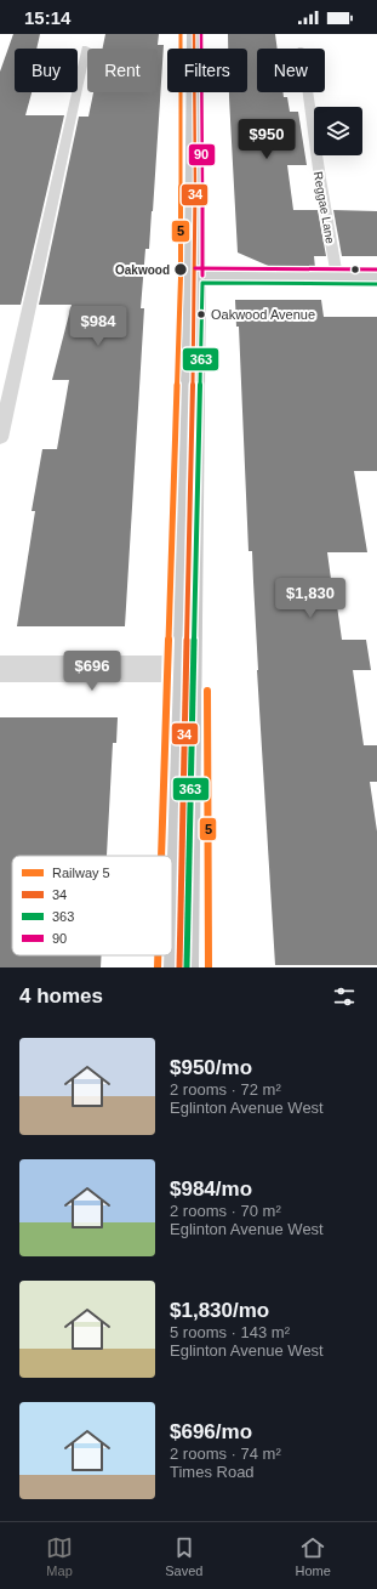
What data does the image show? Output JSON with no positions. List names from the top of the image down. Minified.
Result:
{"streets":{"lane":["Reggae Lane"]},"places":["Oakwood","Oakwood Avenue"],"lines":["rail line 5","transit line 34","transit line 90","transit line 363"],"legend":["Railway 5","34","363","90"],"page":{"status":"15:14","chip":["Buy","Rent","Filters","New"],"price":["$950","$984","$1,830","$696"],"heading":"4 homes","list":[{"name":"$950/mo","note":"2 rooms · 72 m² · Eglinton Avenue West"},{"name":"$984/mo","note":"2 rooms · 70 m² · Eglinton Avenue West"},{"name":"$1,830/mo","note":"5 rooms · 143 m² · Eglinton Avenue West"},{"name":"$696/mo","note":"2 rooms · 74 m² · Times Road"}],"tabs":["Map","Saved","Home"]}}
